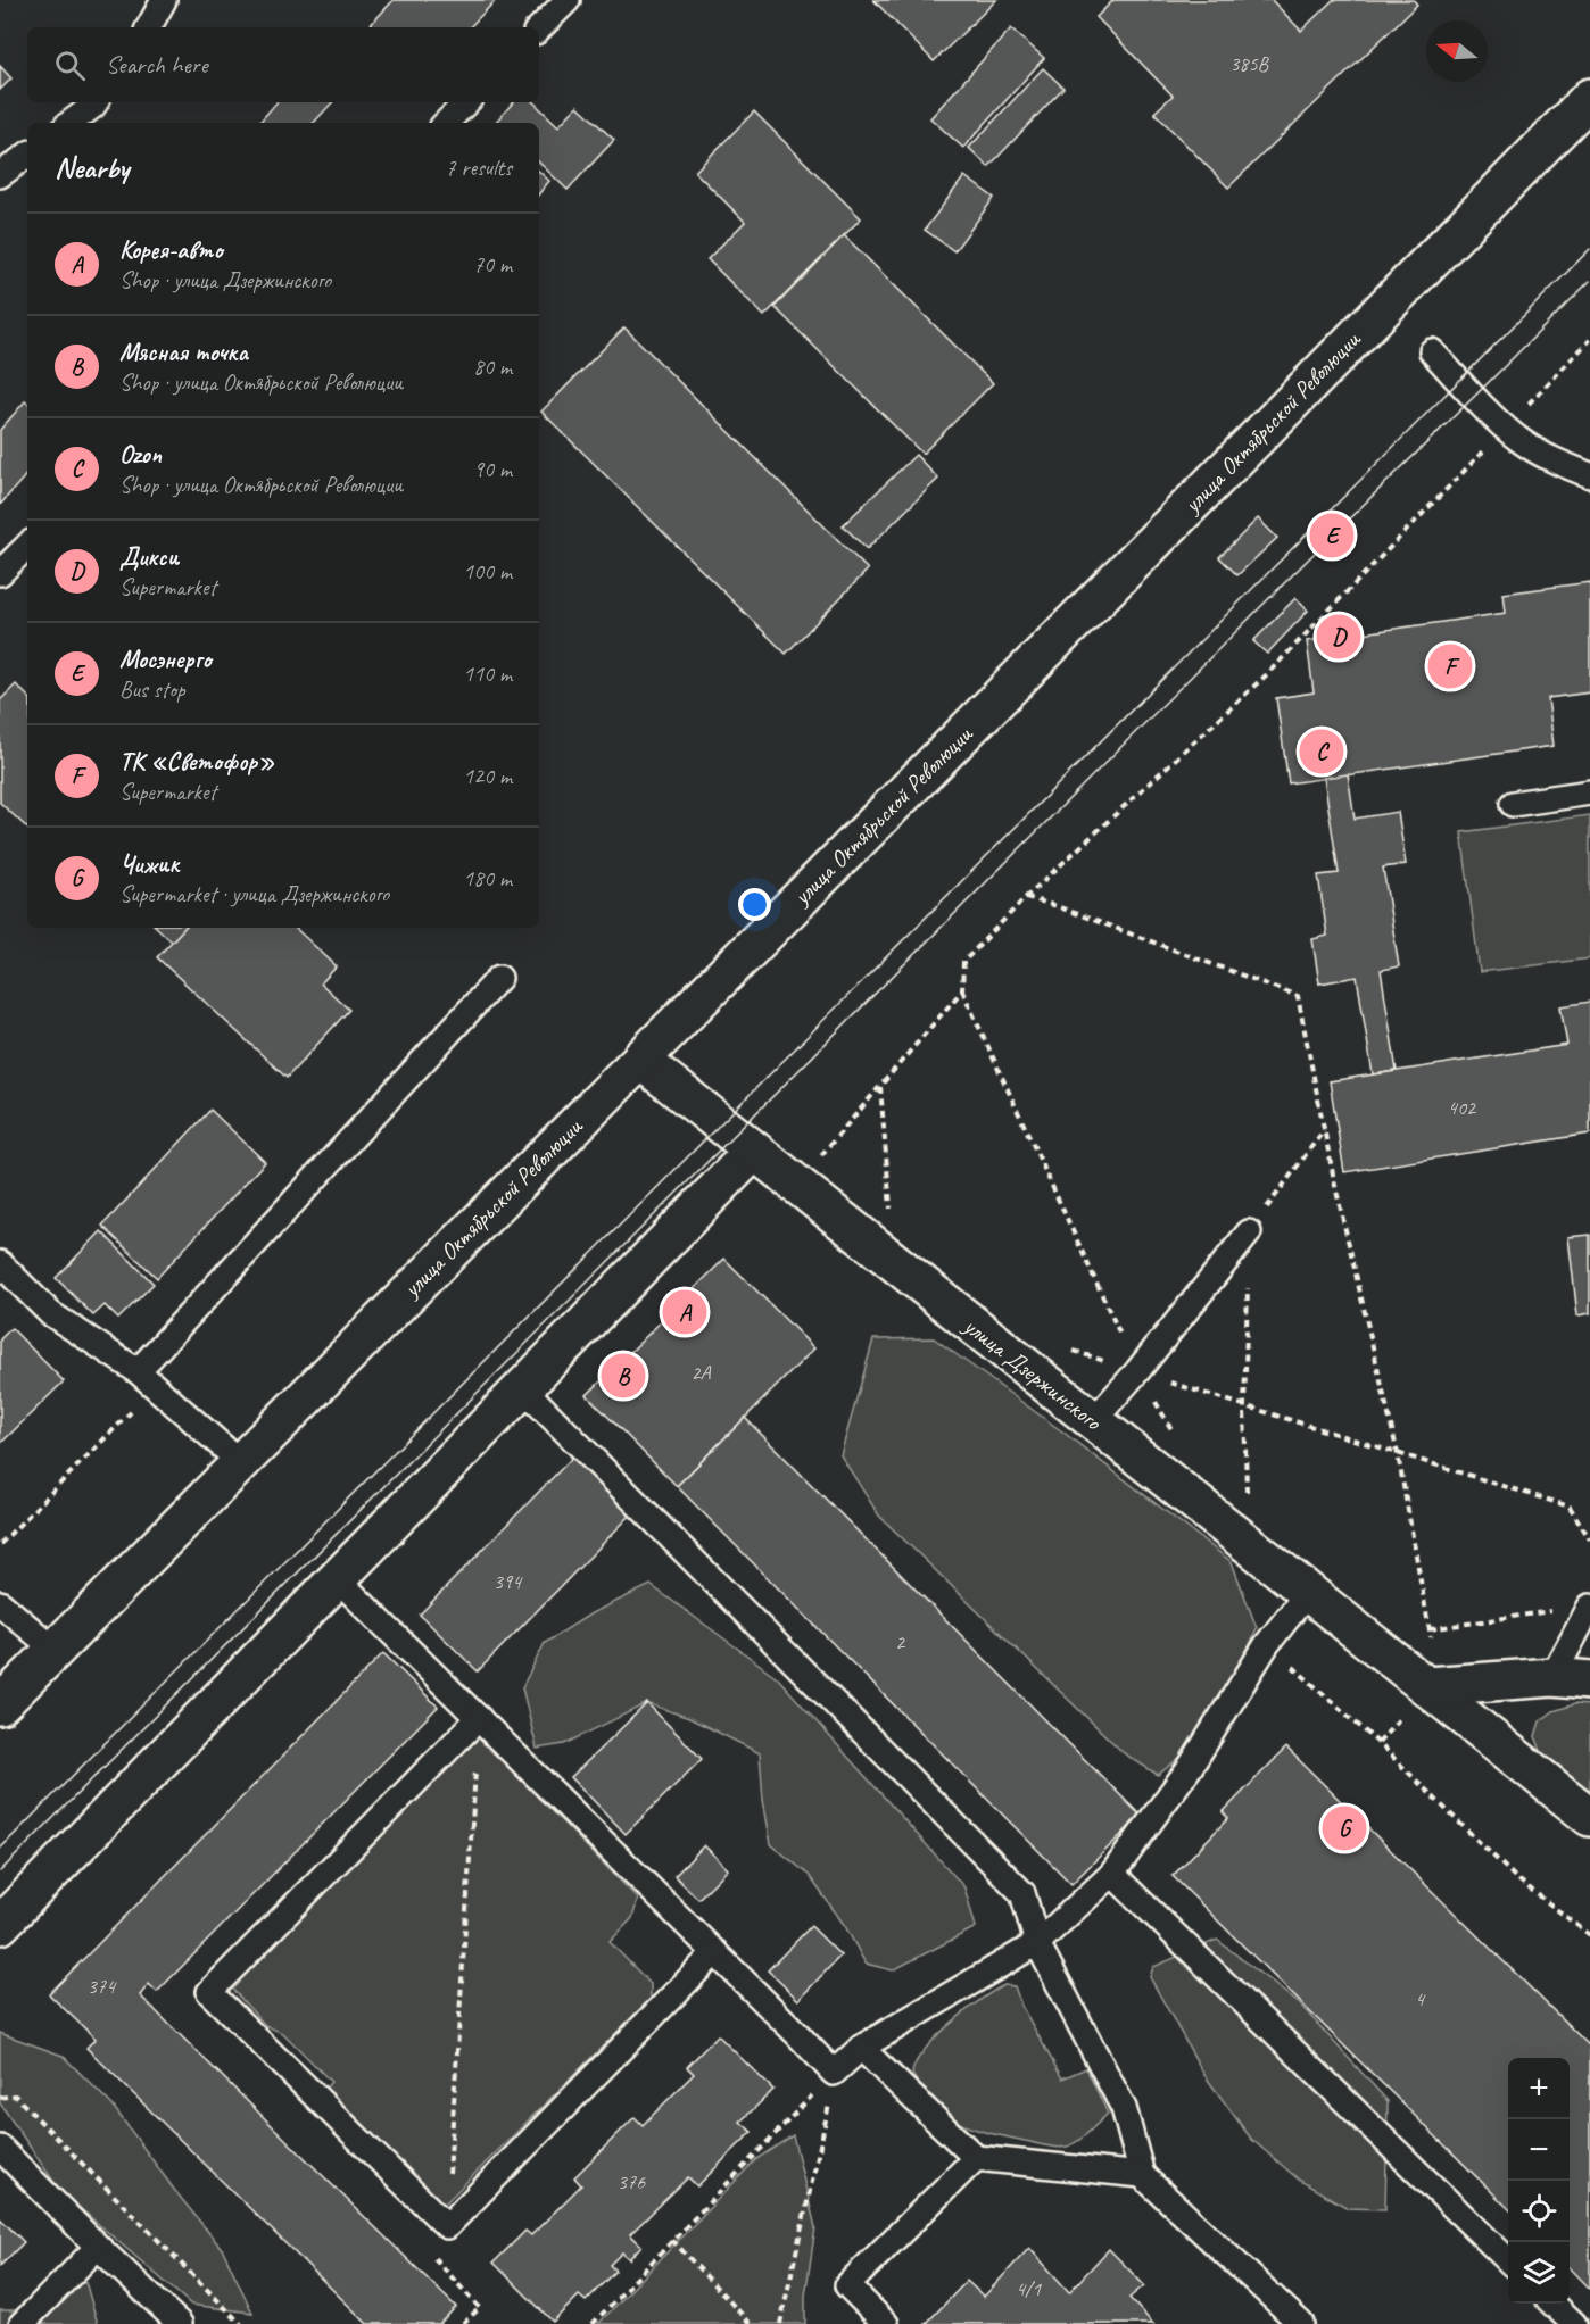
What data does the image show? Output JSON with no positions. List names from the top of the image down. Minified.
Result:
{"streets":{"street":["улица Октябрьской Революции","улица Дзержинского"]},"crossings":[["улица Октябрьской Революции","улица Дзержинского"]],"house_numbers":["385В","402","2А","394","2","374","4","376","4/1"],"north":"left","page":{"search":"Search here","heading":["Nearby","7 results"],"list":[{"mark":"A","name":"Корея-авто","note":"Shop · улица Дзержинского","value":"70 m"},{"mark":"B","name":"Мясная точка","note":"Shop · улица Октябрьской Революции","value":"80 m"},{"mark":"C","name":"Ozon","note":"Shop · улица Октябрьской Революции","value":"90 m"},{"mark":"D","name":"Дикси","note":"Supermarket","value":"100 m"},{"mark":"E","name":"Мосэнерго","note":"Bus stop","value":"110 m"},{"mark":"F","name":"ТК «Светофор»","note":"Supermarket","value":"120 m"},{"mark":"G","name":"Чижик","note":"Supermarket · улица Дзержинского","value":"180 m"}],"pins":["E","D","F","C","A","B","G"],"map_buttons":["+","−"]}}
